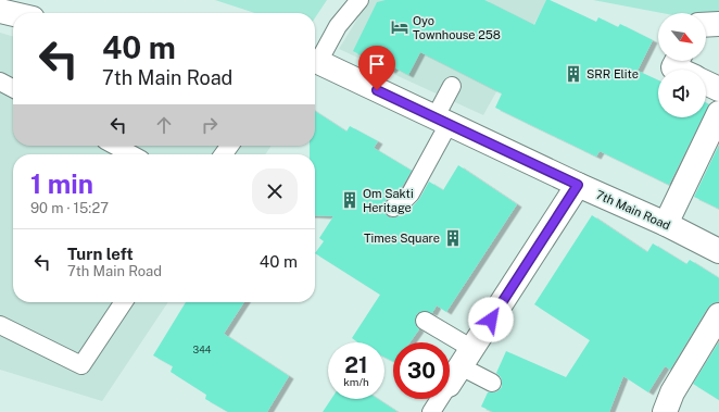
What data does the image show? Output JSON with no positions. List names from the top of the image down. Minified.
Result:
{"streets":{"street":["7th Main Road"]},"places":{"hotel":["Oyo Townhouse 258"],"building":["SRR Elite","Om Sakti Heritage","Times Square"]},"house_numbers":["344"],"north":"bottom right","page":{"turn":["40 m","7th Main Road"],"heading":["1 min","90 m · 15:27"],"list":[{"name":"Turn left","note":"7th Main Road","value":"40 m"}],"speed":"21 km/h","limit":"30"}}
